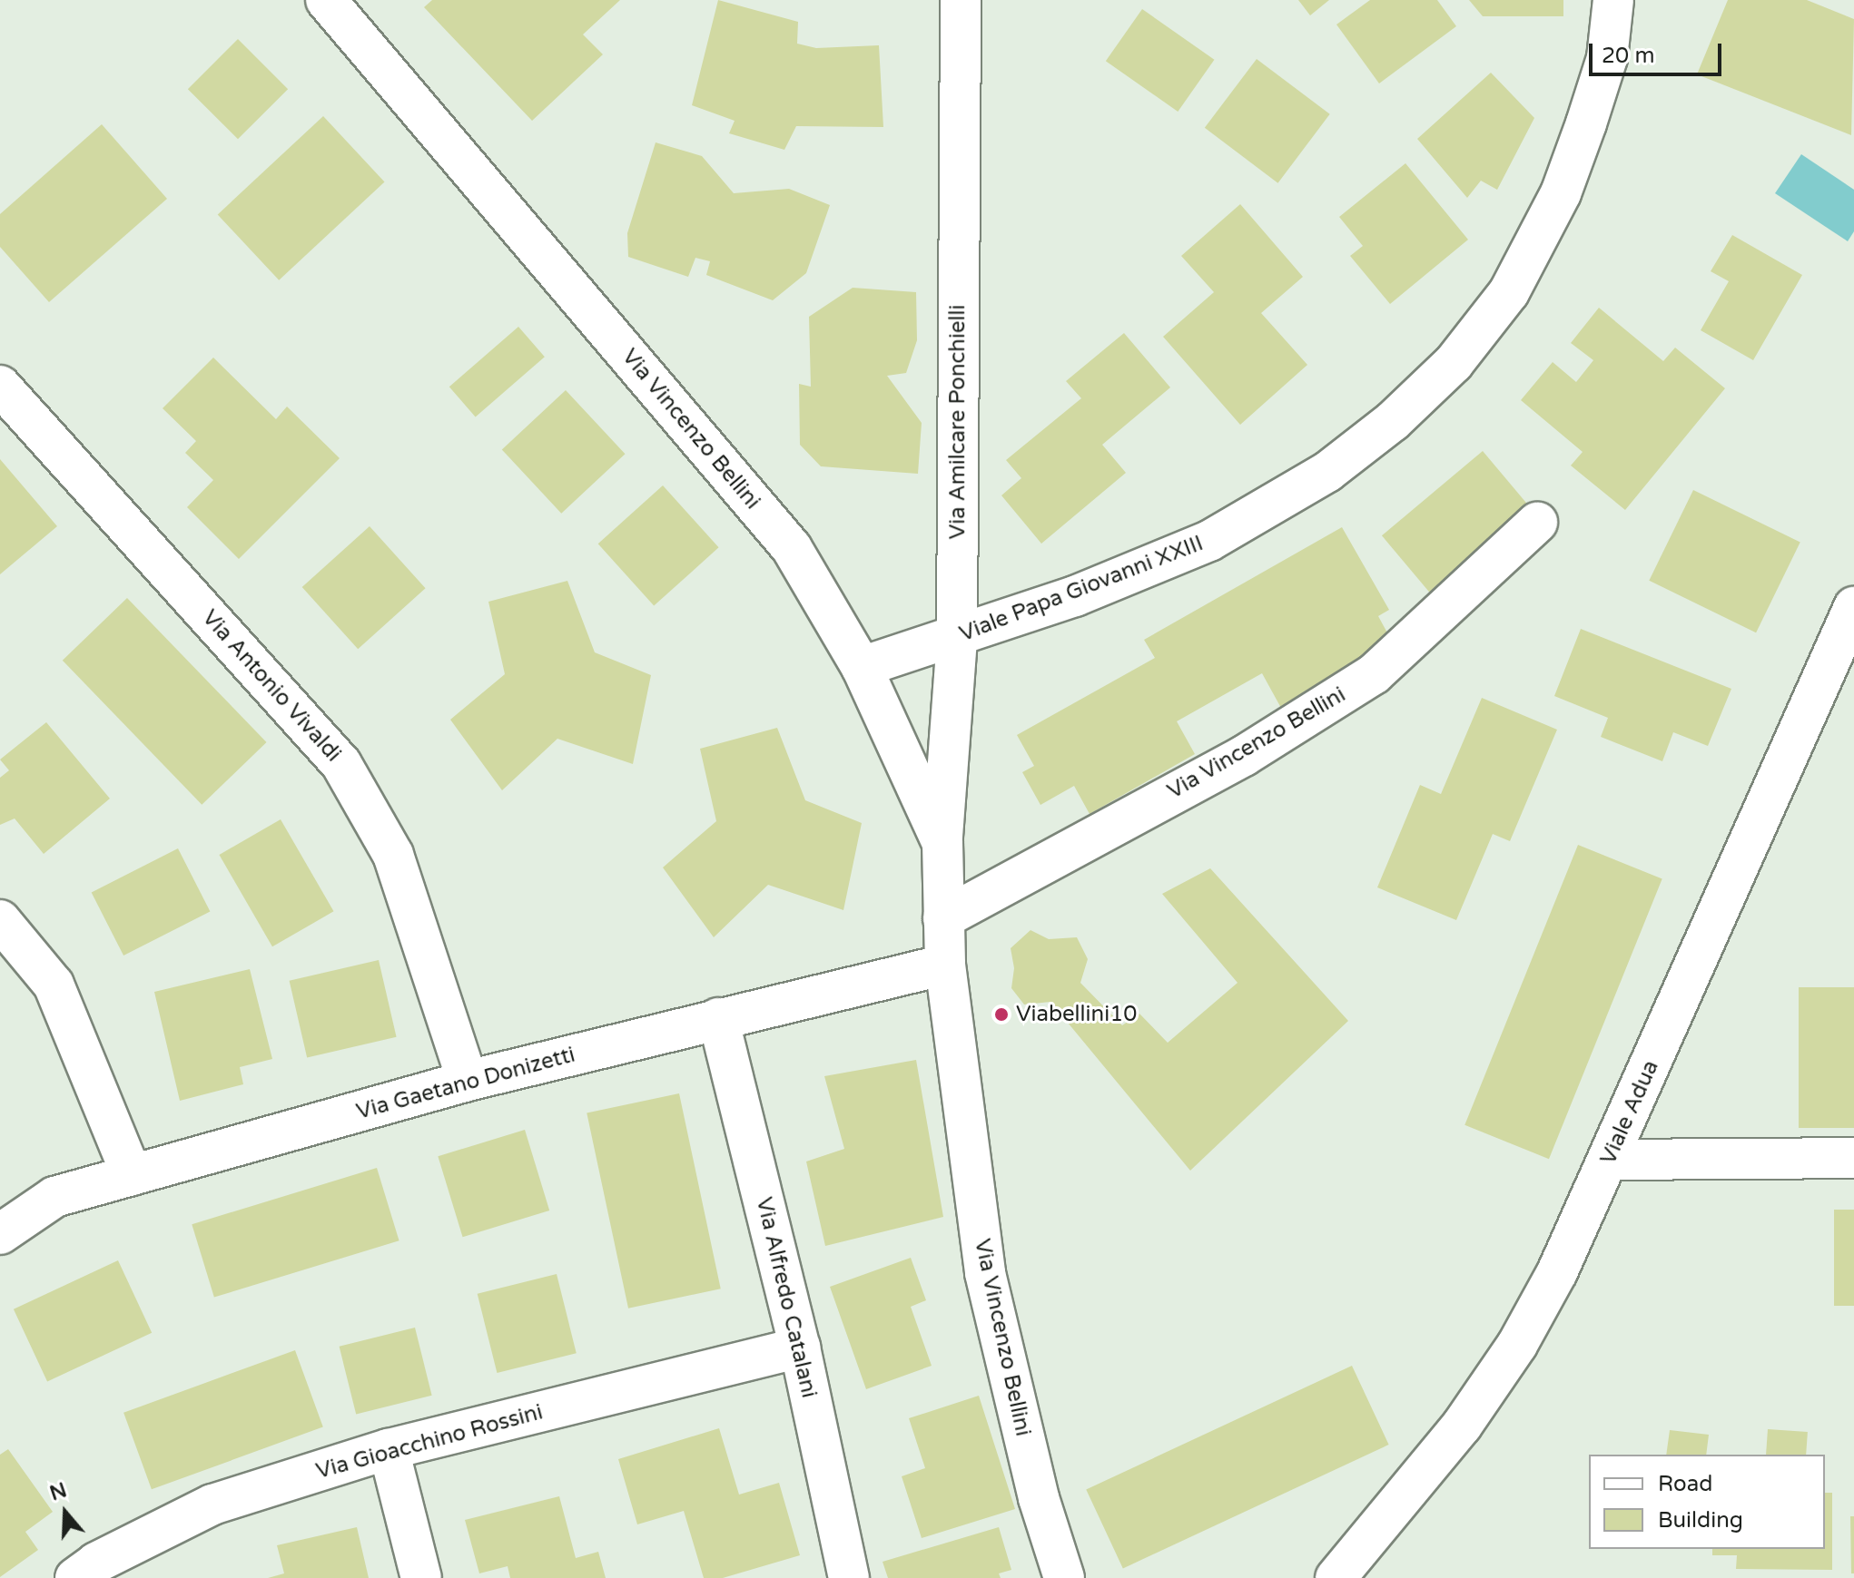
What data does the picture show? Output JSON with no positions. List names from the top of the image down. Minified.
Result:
{"streets":{"street":["Via Amilcare Ponchielli","Via Vincenzo Bellini","Viale Papa Giovanni XXIII","Via Antonio Vivaldi","Via Gaetano Donizetti","Viale Adua","Via Alfredo Catalani","Via Gioacchino Rossini"]},"crossings":[["Via Amilcare Ponchielli","Via Vincenzo Bellini"],["Via Amilcare Ponchielli","Viale Papa Giovanni XXIII"],["Via Vincenzo Bellini","Viale Papa Giovanni XXIII"],["Via Vincenzo Bellini","Via Gaetano Donizetti"],["Via Antonio Vivaldi","Via Gaetano Donizetti"],["Via Gaetano Donizetti","Via Alfredo Catalani"],["Via Alfredo Catalani","Via Gioacchino Rossini"]],"places":["Viabellini10"],"legend":["Road","Building"],"scale_bar":"20 m","north":"top"}
